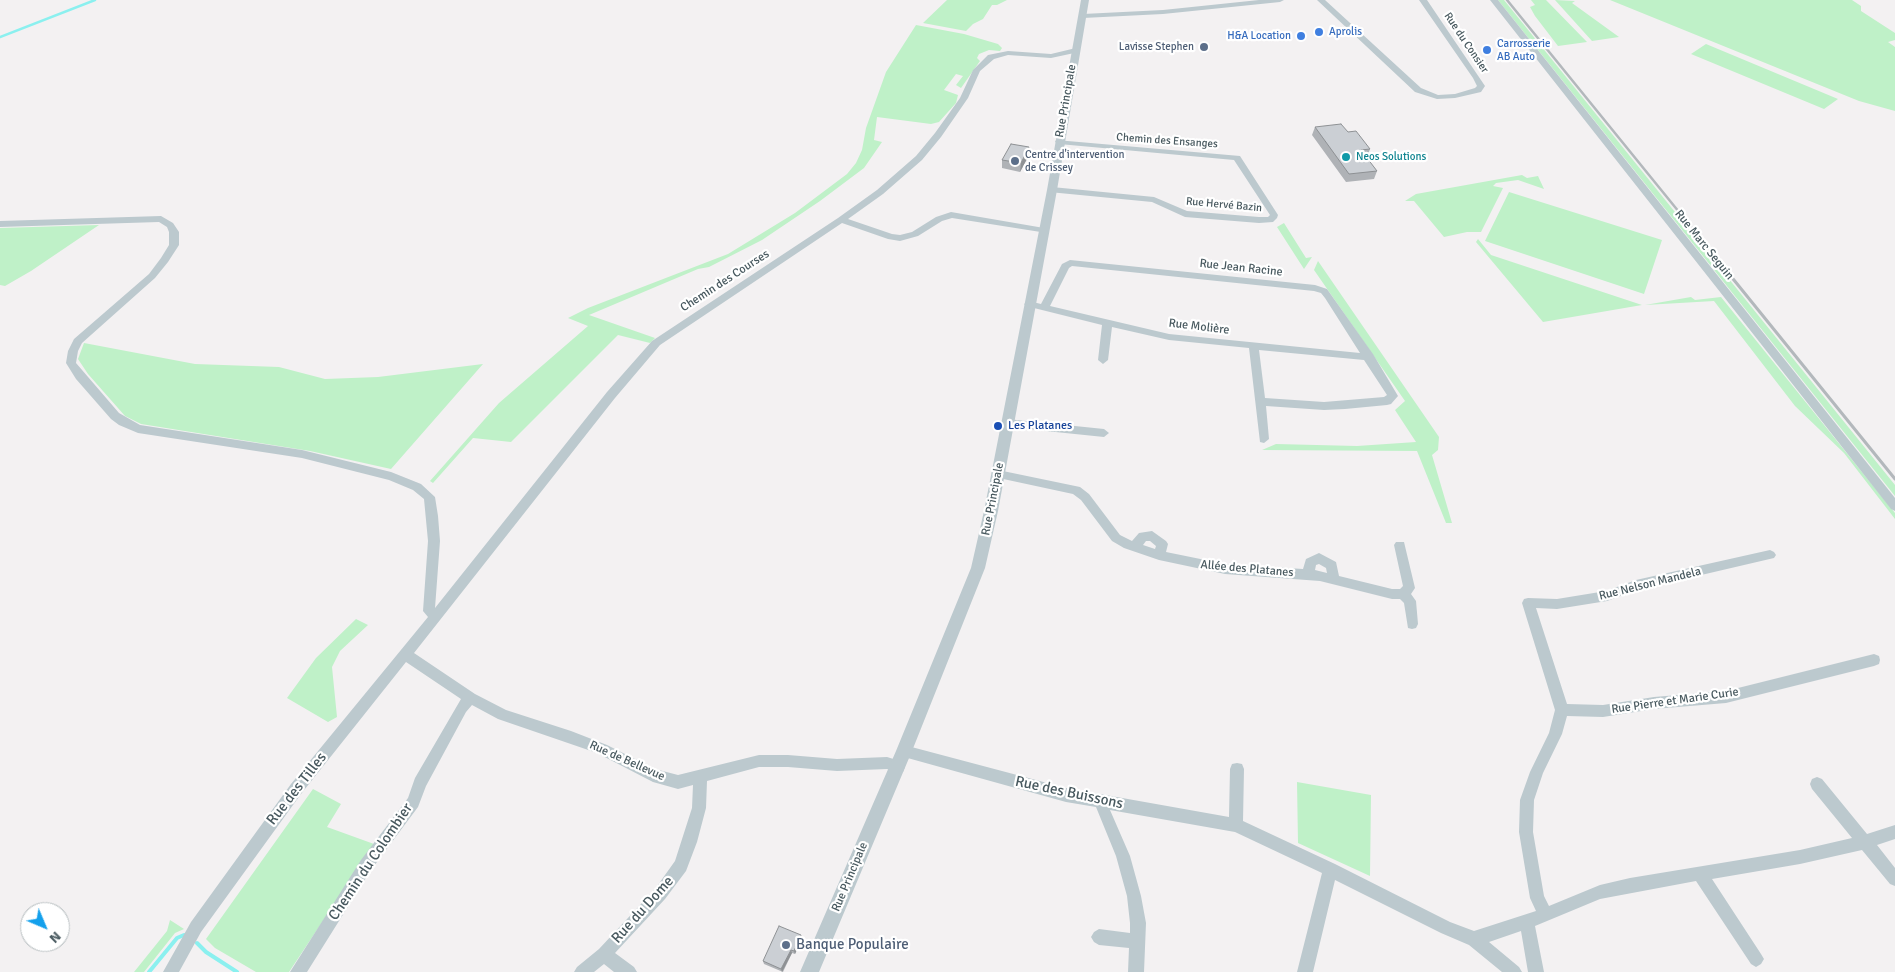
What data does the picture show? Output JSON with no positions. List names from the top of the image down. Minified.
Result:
{"streets":{"street":["Rue du Consier","Rue Principale","Chemin des Ensanges","Rue Hervé Bazin","Rue Marc Seguin","Rue Jean Racine","Chemin des Courses","Rue Molière","Allée des Platanes","Rue Nelson Mandela","Rue Pierre et Marie Curie","Rue de Bellevue","Rue des Tilles","Rue des Buissons","Chemin du Colombier","Rue du Dome"]},"crossings":[["Rue Principale","Chemin des Ensanges"],["Rue Principale","Rue Hervé Bazin"],["Rue Principale","Chemin des Courses"],["Rue Principale","Rue Molière"],["Rue Principale","Allée des Platanes"],["Rue Principale","Rue de Bellevue"],["Rue Principale","Rue des Buissons"],["Chemin des Ensanges","Rue Hervé Bazin"],["Rue Jean Racine","Rue Molière"],["Chemin des Courses","Rue des Tilles"],["Rue Nelson Mandela","Rue Pierre et Marie Curie"],["Rue de Bellevue","Rue des Tilles"],["Rue de Bellevue","Chemin du Colombier"],["Rue de Bellevue","Rue du Dome"]],"places":["Aprolis","H&A Location","Lavisse Stephen","Carrosserie AB Auto","Neos Solutions","Centre d'intervention de Crissey","Les Platanes","Banque Populaire"],"north":"bottom right"}
